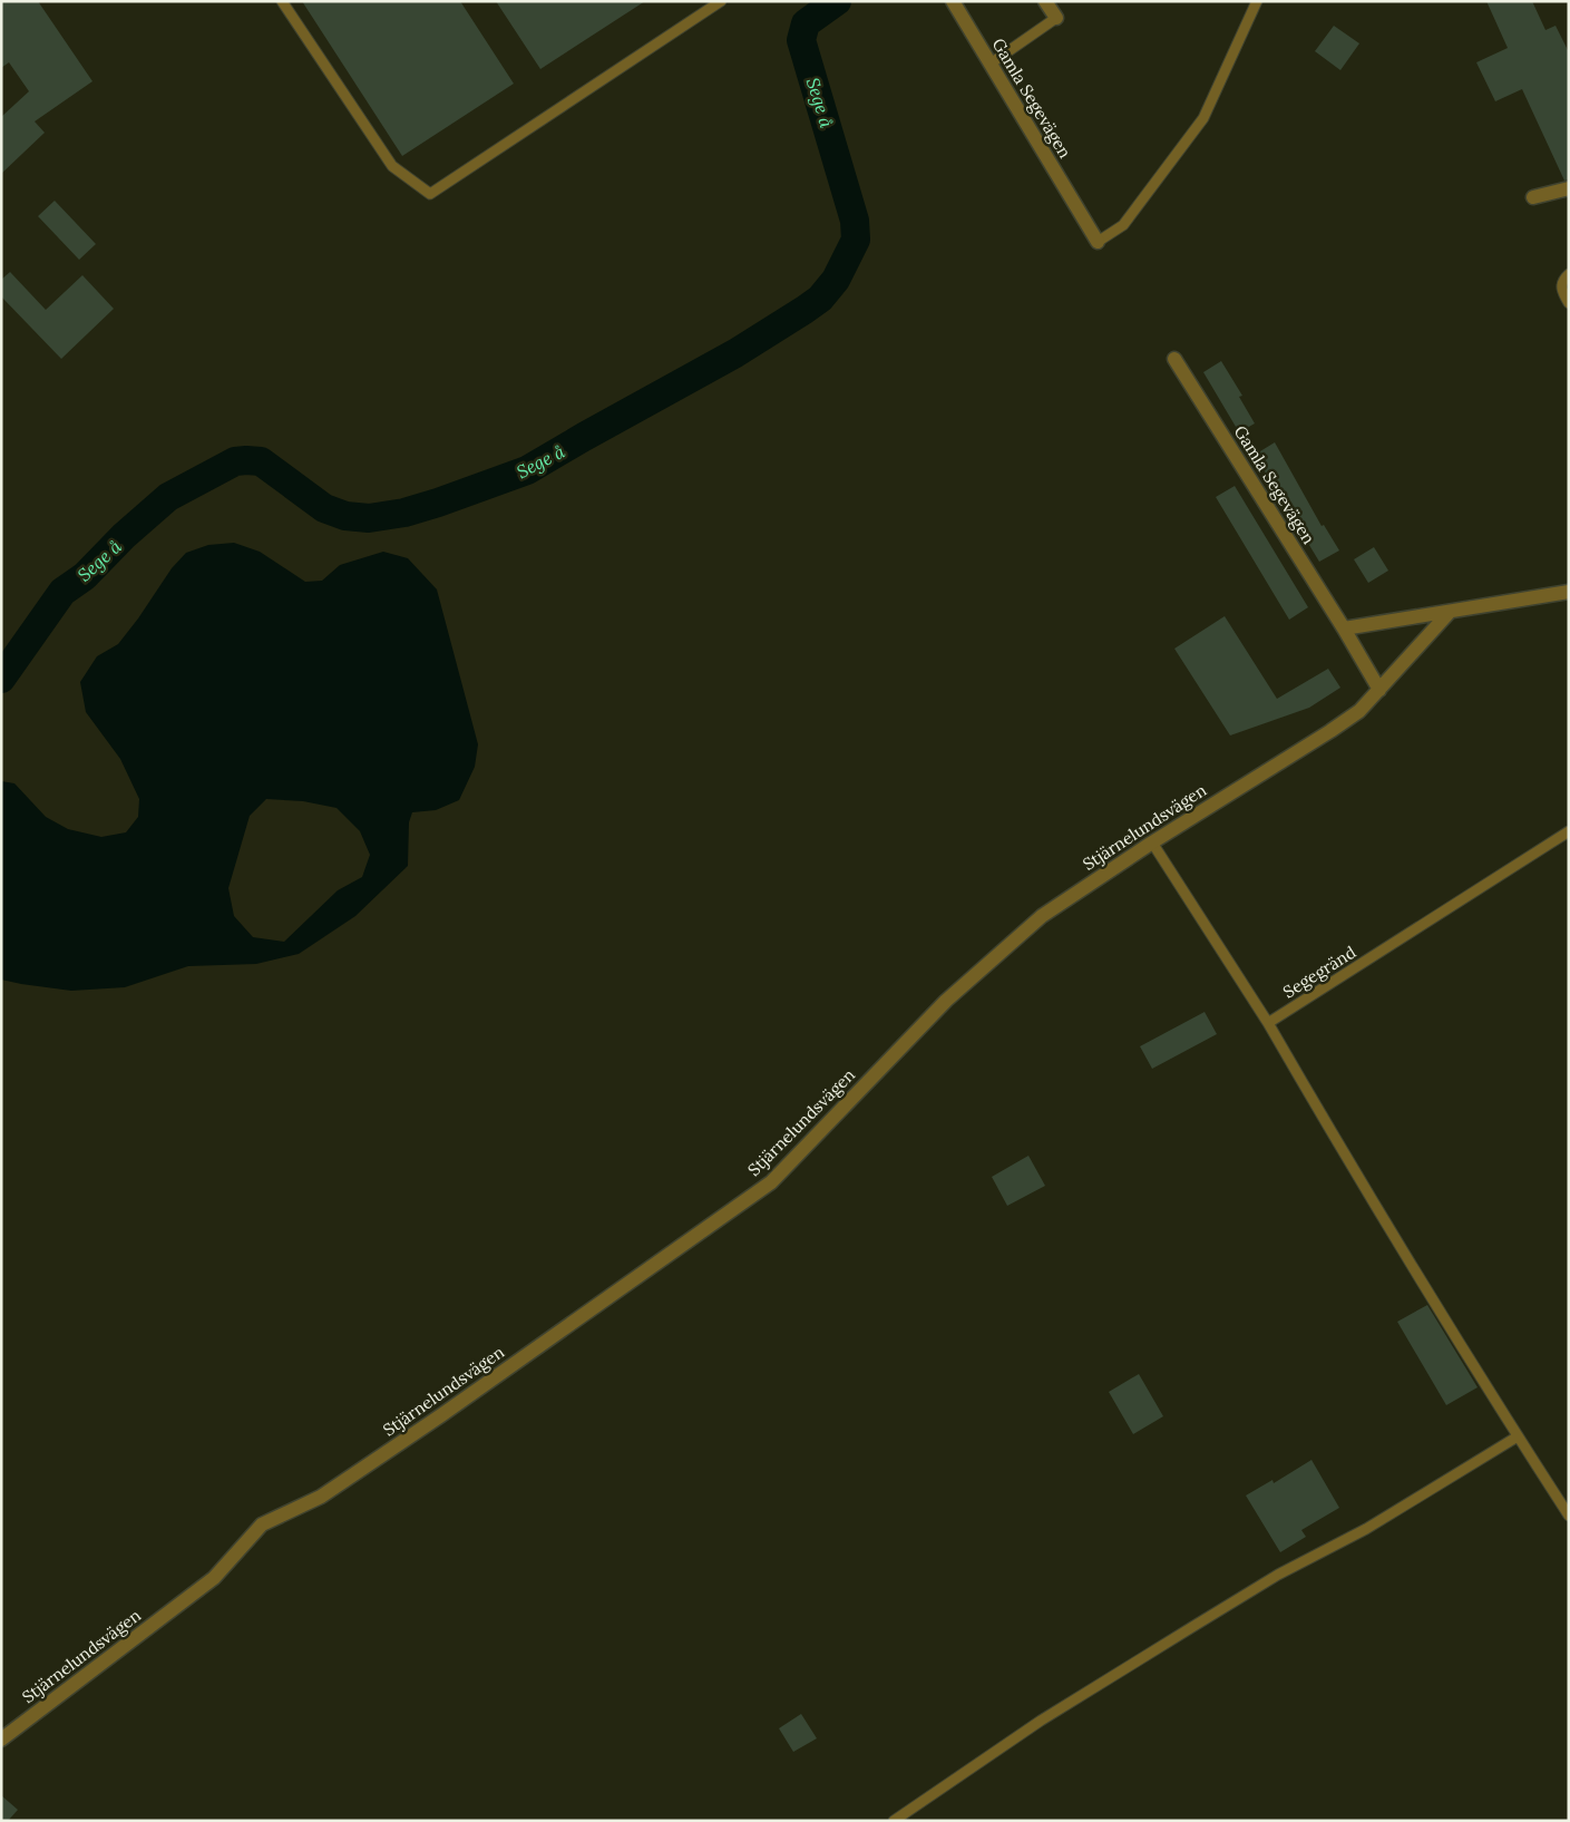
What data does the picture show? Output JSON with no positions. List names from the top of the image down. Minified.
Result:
{"streets":{"street":["Gamla Segevägen","Stjärnelundsvägen"],"lane":["Segegränd"]},"crossings":[["Gamla Segevägen","Stjärnelundsvägen"]],"water":["Sege å"]}
